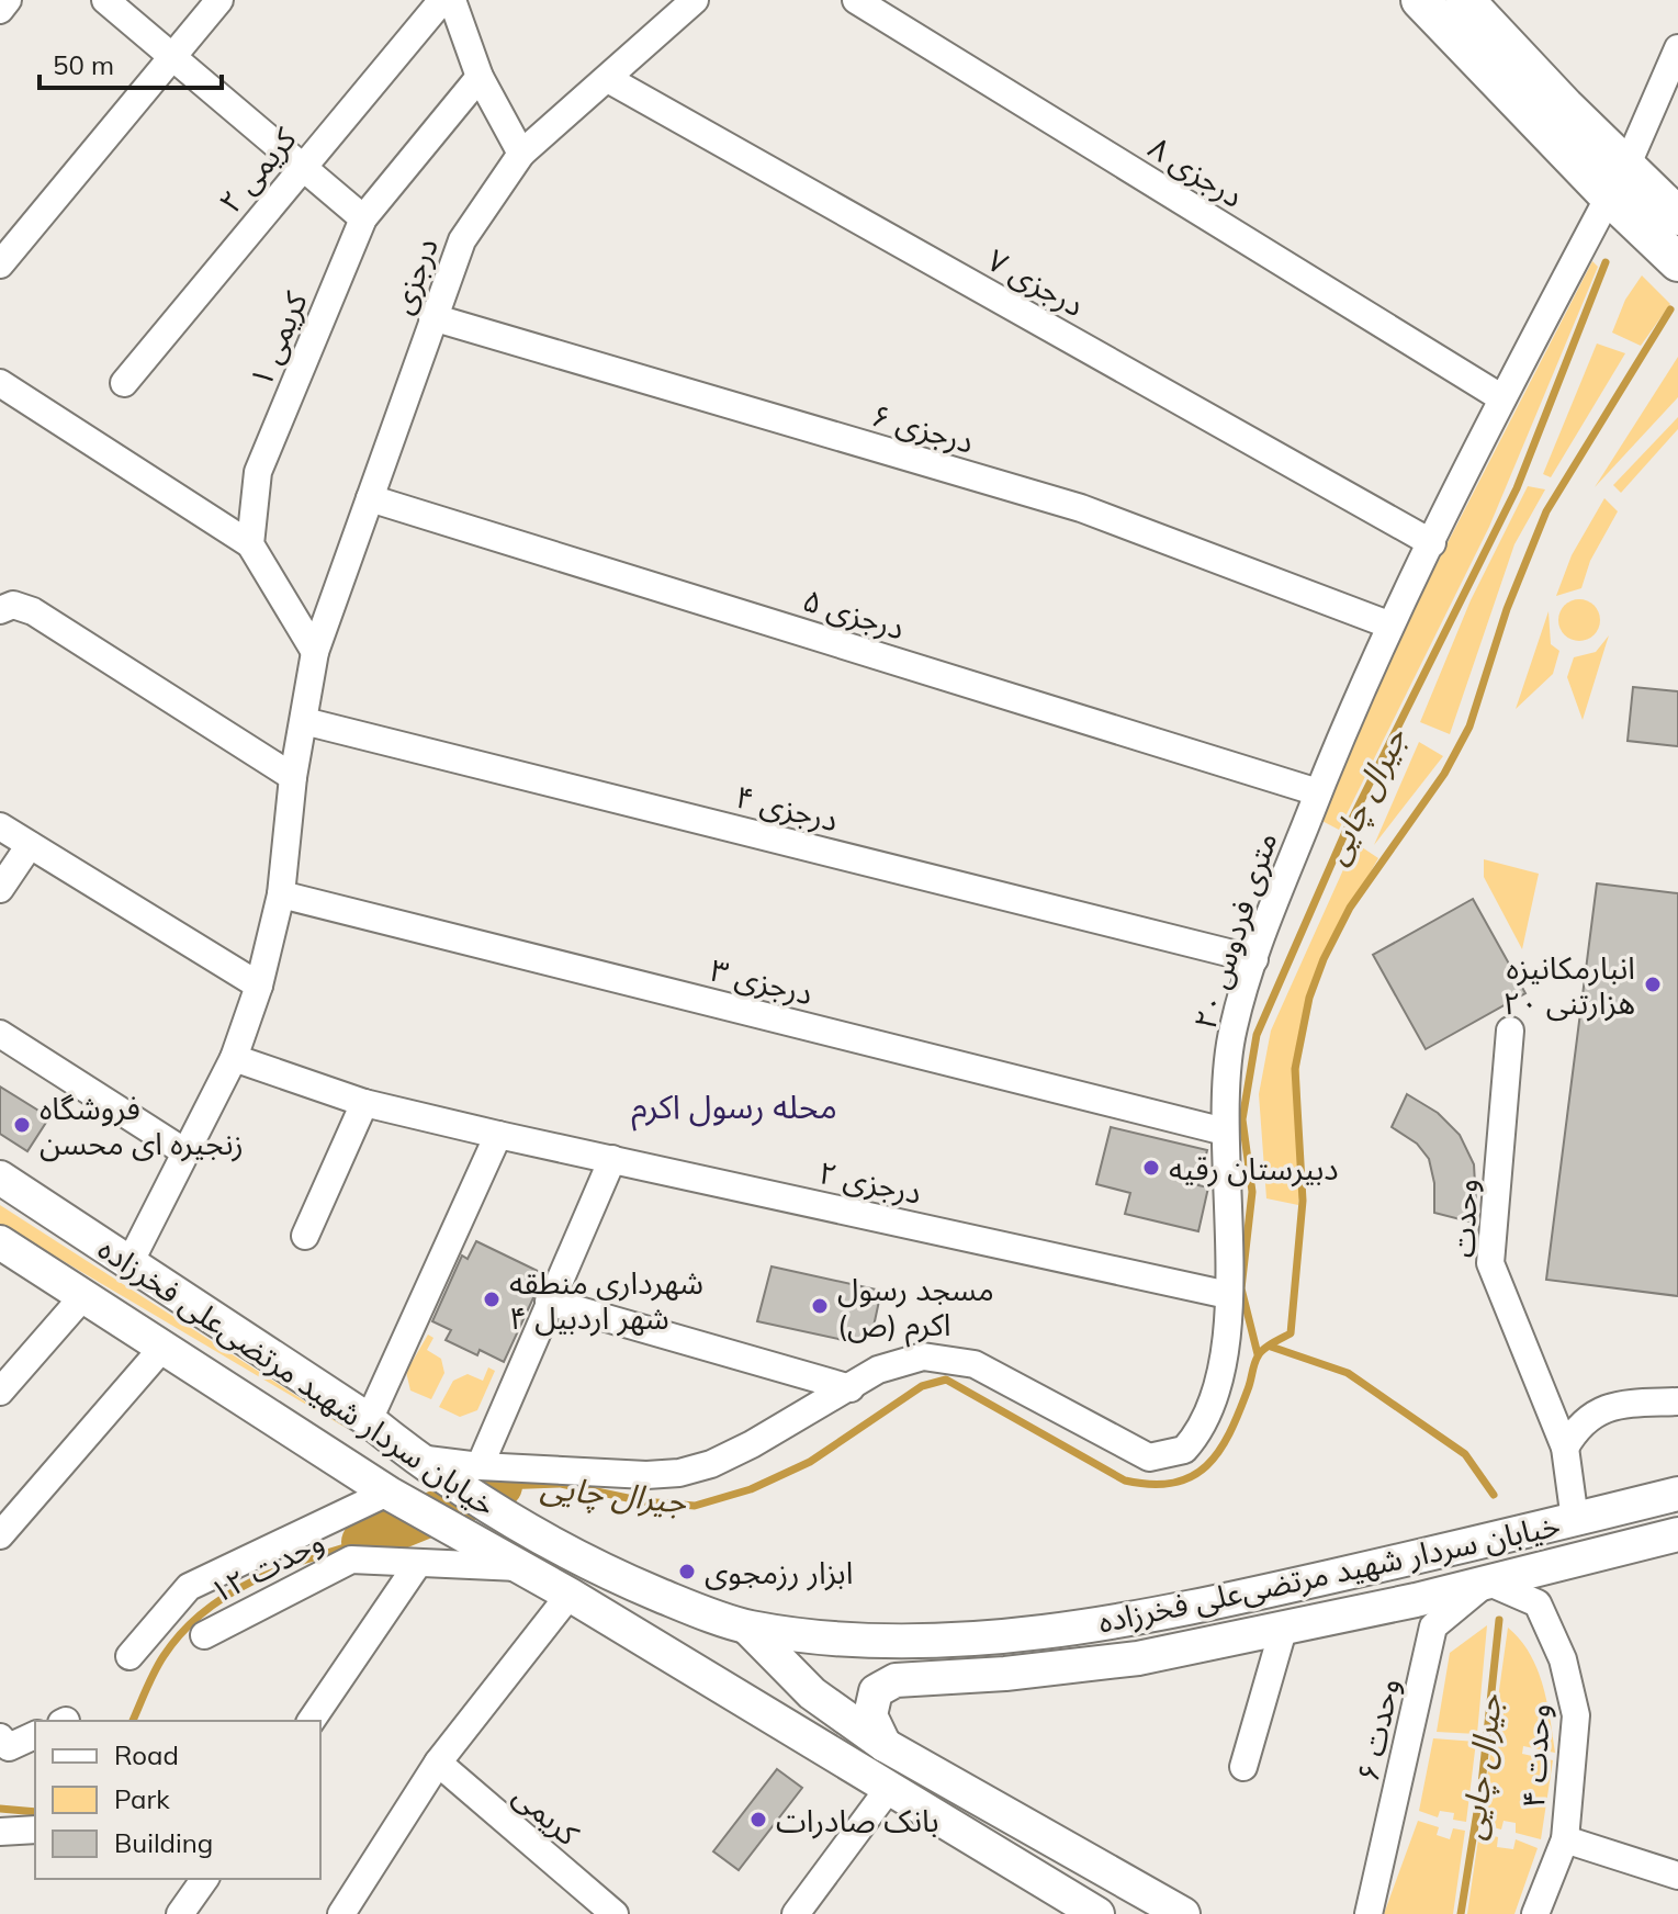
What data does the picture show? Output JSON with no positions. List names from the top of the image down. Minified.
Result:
{"streets":{"main road":["خیابان سردار شهید مرتضی‌علی فخرزاده"],"street":["کریمی ۲","درجزی ۸","درجزی","درجزی ۷","کریمی ۱","درجزی ۶","درجزی ۵","درجزی ۴","۲۰ متری فردوس","درجزی ۳","درجزی ۲","وحدت","وحدت ۱۲","وحدت ۶","وحدت ۴","کریمی"]},"crossings":[["درجزی ۸","۲۰ متری فردوس"],["درجزی","درجزی ۷"],["درجزی","درجزی ۶"],["درجزی","درجزی ۵"],["درجزی","درجزی ۴"],["درجزی","درجزی ۳"],["درجزی","درجزی ۲"],["درجزی","خیابان سردار شهید مرتضی‌علی فخرزاده"],["درجزی ۷","۲۰ متری فردوس"],["درجزی ۶","۲۰ متری فردوس"],["درجزی ۵","۲۰ متری فردوس"],["درجزی ۴","۲۰ متری فردوس"],["۲۰ متری فردوس","درجزی ۳"],["۲۰ متری فردوس","درجزی ۲"],["۲۰ متری فردوس","خیابان سردار شهید مرتضی‌علی فخرزاده"],["وحدت","خیابان سردار شهید مرتضی‌علی فخرزاده"],["خیابان سردار شهید مرتضی‌علی فخرزاده","وحدت ۱۲"],["خیابان سردار شهید مرتضی‌علی فخرزاده","وحدت ۶"],["خیابان سردار شهید مرتضی‌علی فخرزاده","وحدت ۴"],["وحدت ۶","وحدت ۴"]],"districts":["محله رسول اکرم"],"water":["جیرال چایی"],"places":["انبارمکانیزه ۲۰ هزارتنی","فروشگاه زنجیره ای محسن","دبیرستان رقیه","شهرداری منطقه ۴ شهر اردبیل","مسجد رسول اکرم (ص)","ابزار رزمجوی","بانک صادرات"],"legend":["Road","Park","Building"],"scale_bar":"50 m"}
